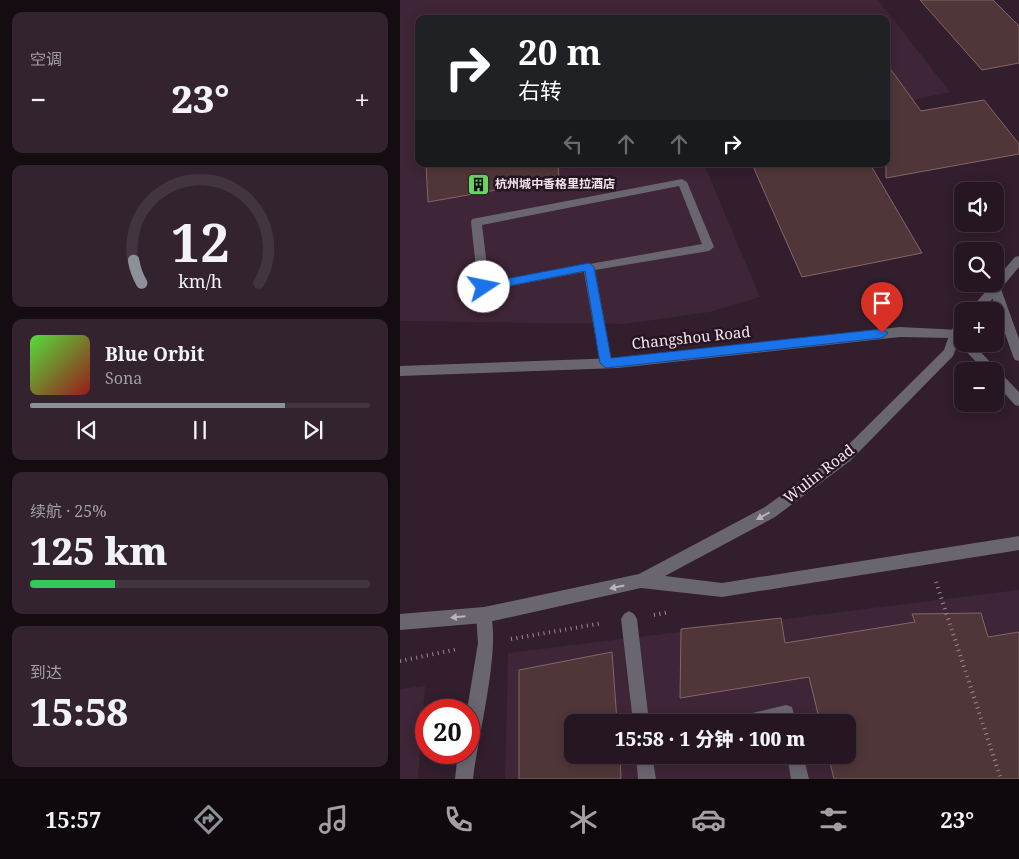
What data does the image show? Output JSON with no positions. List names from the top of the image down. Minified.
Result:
{"streets":{"street":["Changshou Road","Wulin Road"]},"places":{"building":["杭州城中香格里拉酒店"]},"page":{"tile":["空调",["续航 · 25%","125 km"],["到达","15:58"]],"turn":["20 m","右转"],"heat":["−","23°","+"],"map_buttons":["+","−"],"song":["Blue Orbit","Sona"],"limit":"20","trip":"15:58 · 1 分钟 · 100 m","tabs":["15:57","23°"],"gauge":["12","km/h"]}}
